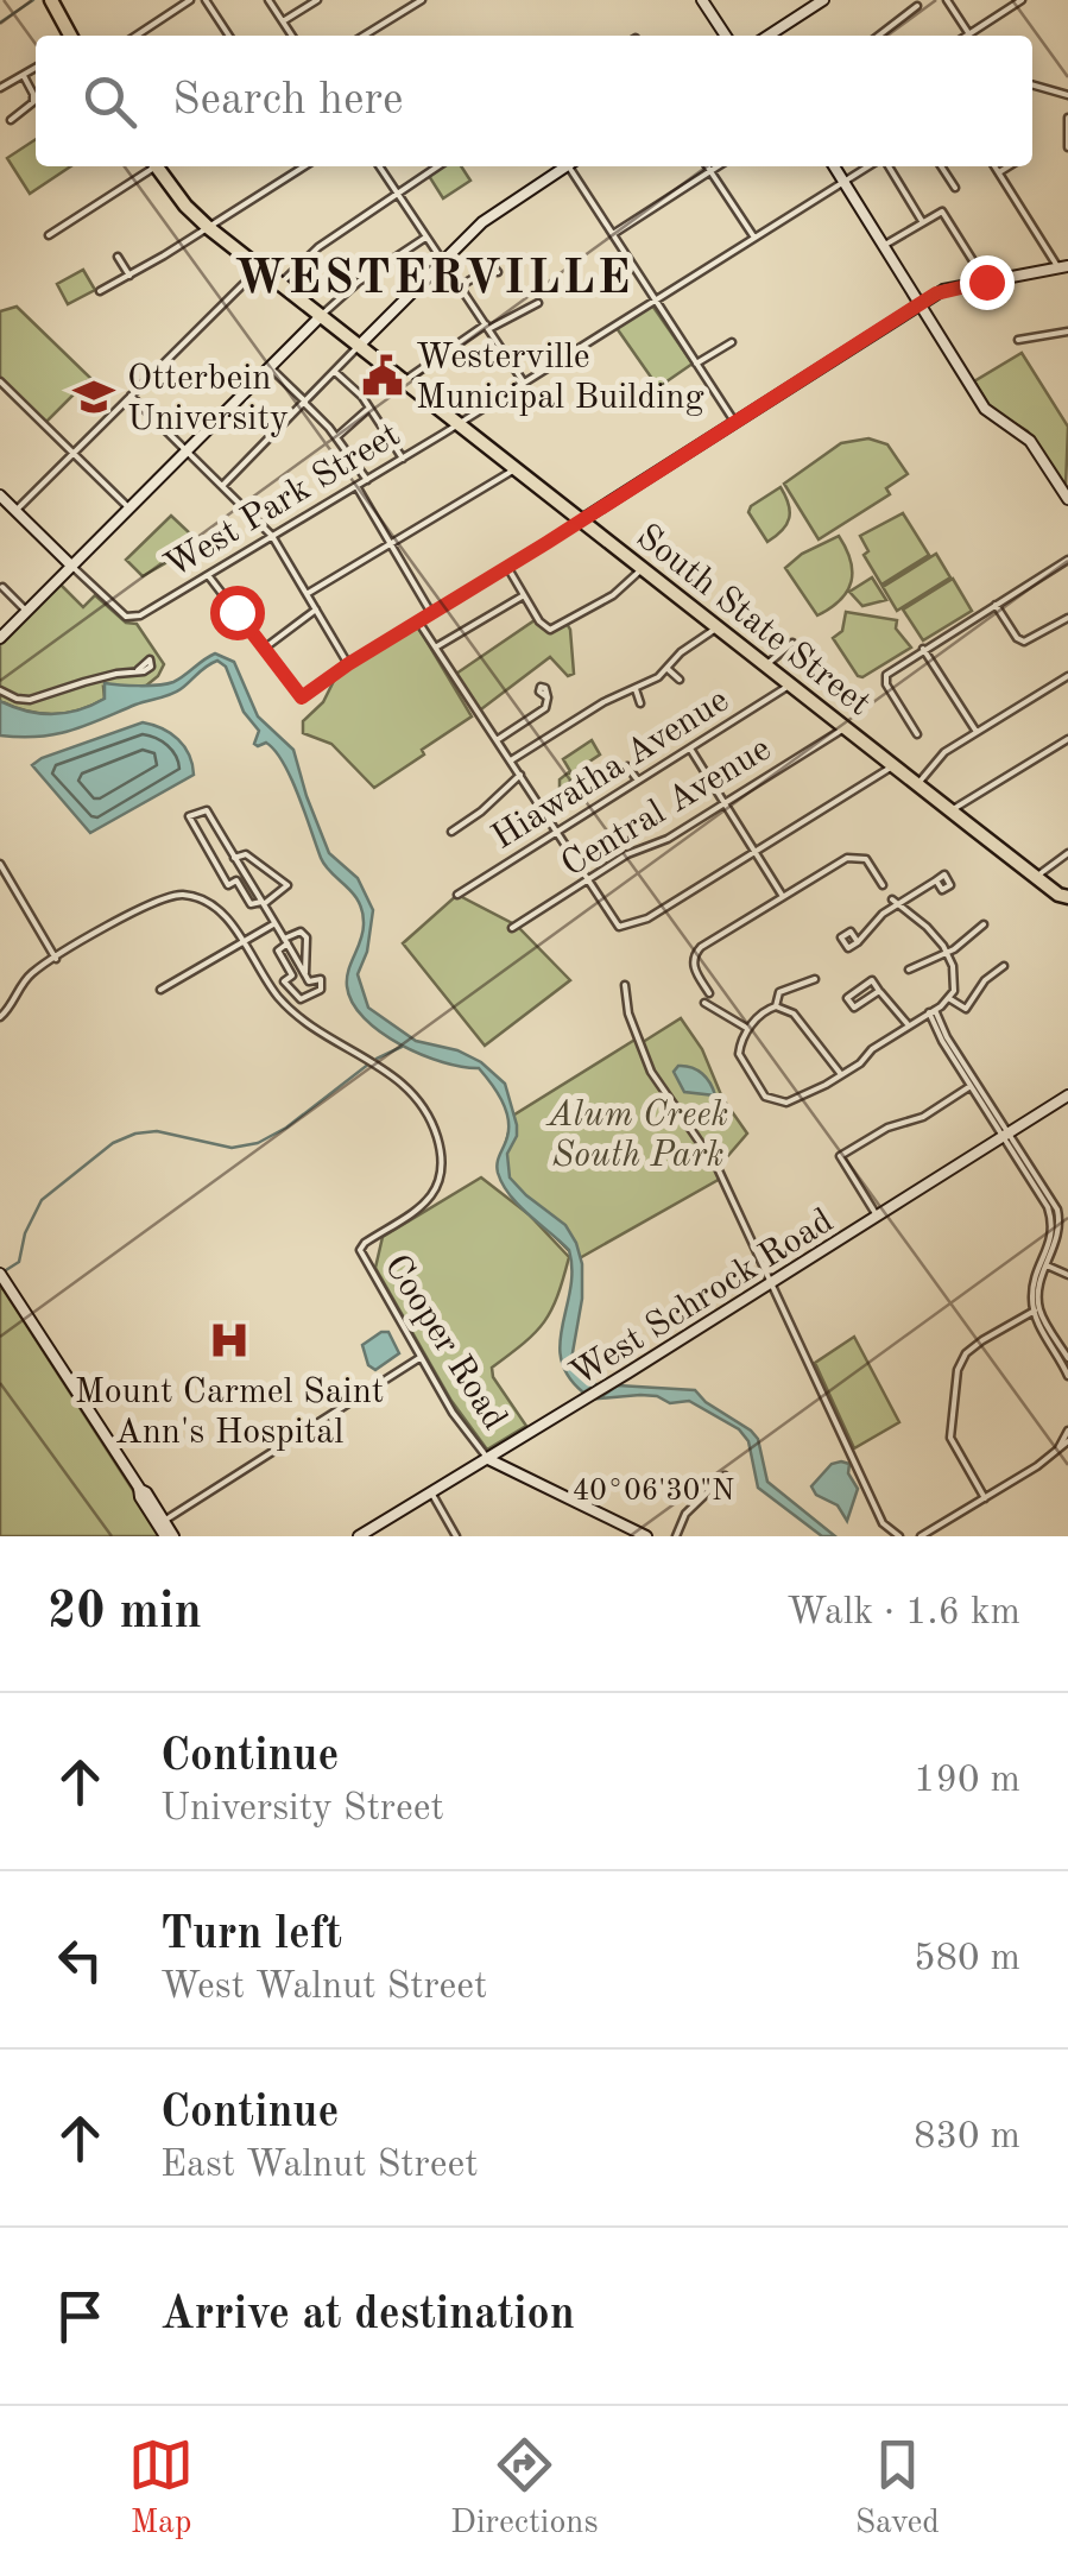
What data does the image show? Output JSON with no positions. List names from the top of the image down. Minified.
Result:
{"streets":{"main road":["South State Street","West Schrock Road","Cooper Road"],"street":["West Park Street","Hiawatha Avenue","Central Avenue"]},"crossings":[["West Park Street","South State Street"],["South State Street","Hiawatha Avenue"],["South State Street","Central Avenue"],["West Schrock Road","Cooper Road"]],"districts":["WESTERVILLE"],"parks":["Alum Creek South Park"],"places":{"public building":["Westerville Municipal Building"],"school or university":["Otterbein University"],"hospital":["Mount Carmel Saint Ann's Hospital"]},"page":{"search":"Search here","heading":["20 min","Walk · 1.6 km"],"list":[["Continue","University Street","190 m"],["Turn left","West Walnut Street","580 m"],["Continue","East Walnut Street","830 m"],"Arrive at destination"],"nav":["Map","Directions","Saved"]},"coordinates":["40°06'30\"N"]}
